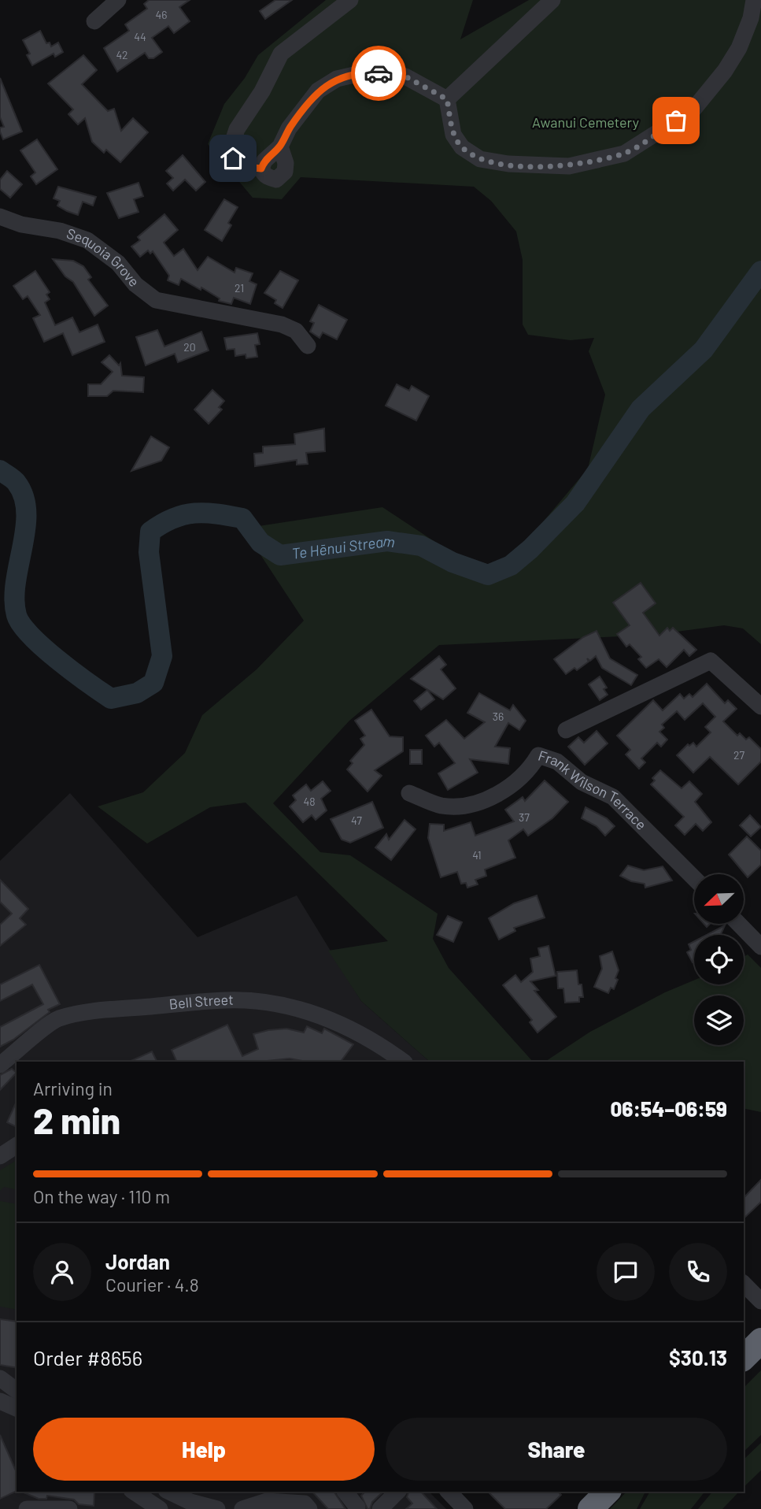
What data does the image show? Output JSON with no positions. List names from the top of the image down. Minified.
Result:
{"streets":{"street":["Sequoia Grove","Frank Wilson Terrace","Bell Street"]},"water":["Te Hēnui Stream"],"parks":["Awanui Cemetery"],"house_numbers":["46","44","42","21","20","36","27","48","37","47","41"],"north":"bottom left","page":{"heading":["2 min","Arriving in","06:54–06:59"],"panel":["Jordan","Courier · 4.8","Order #8656","$30.13"],"bar":"On the way · 110 m","buttons":["Help","Share"]}}
